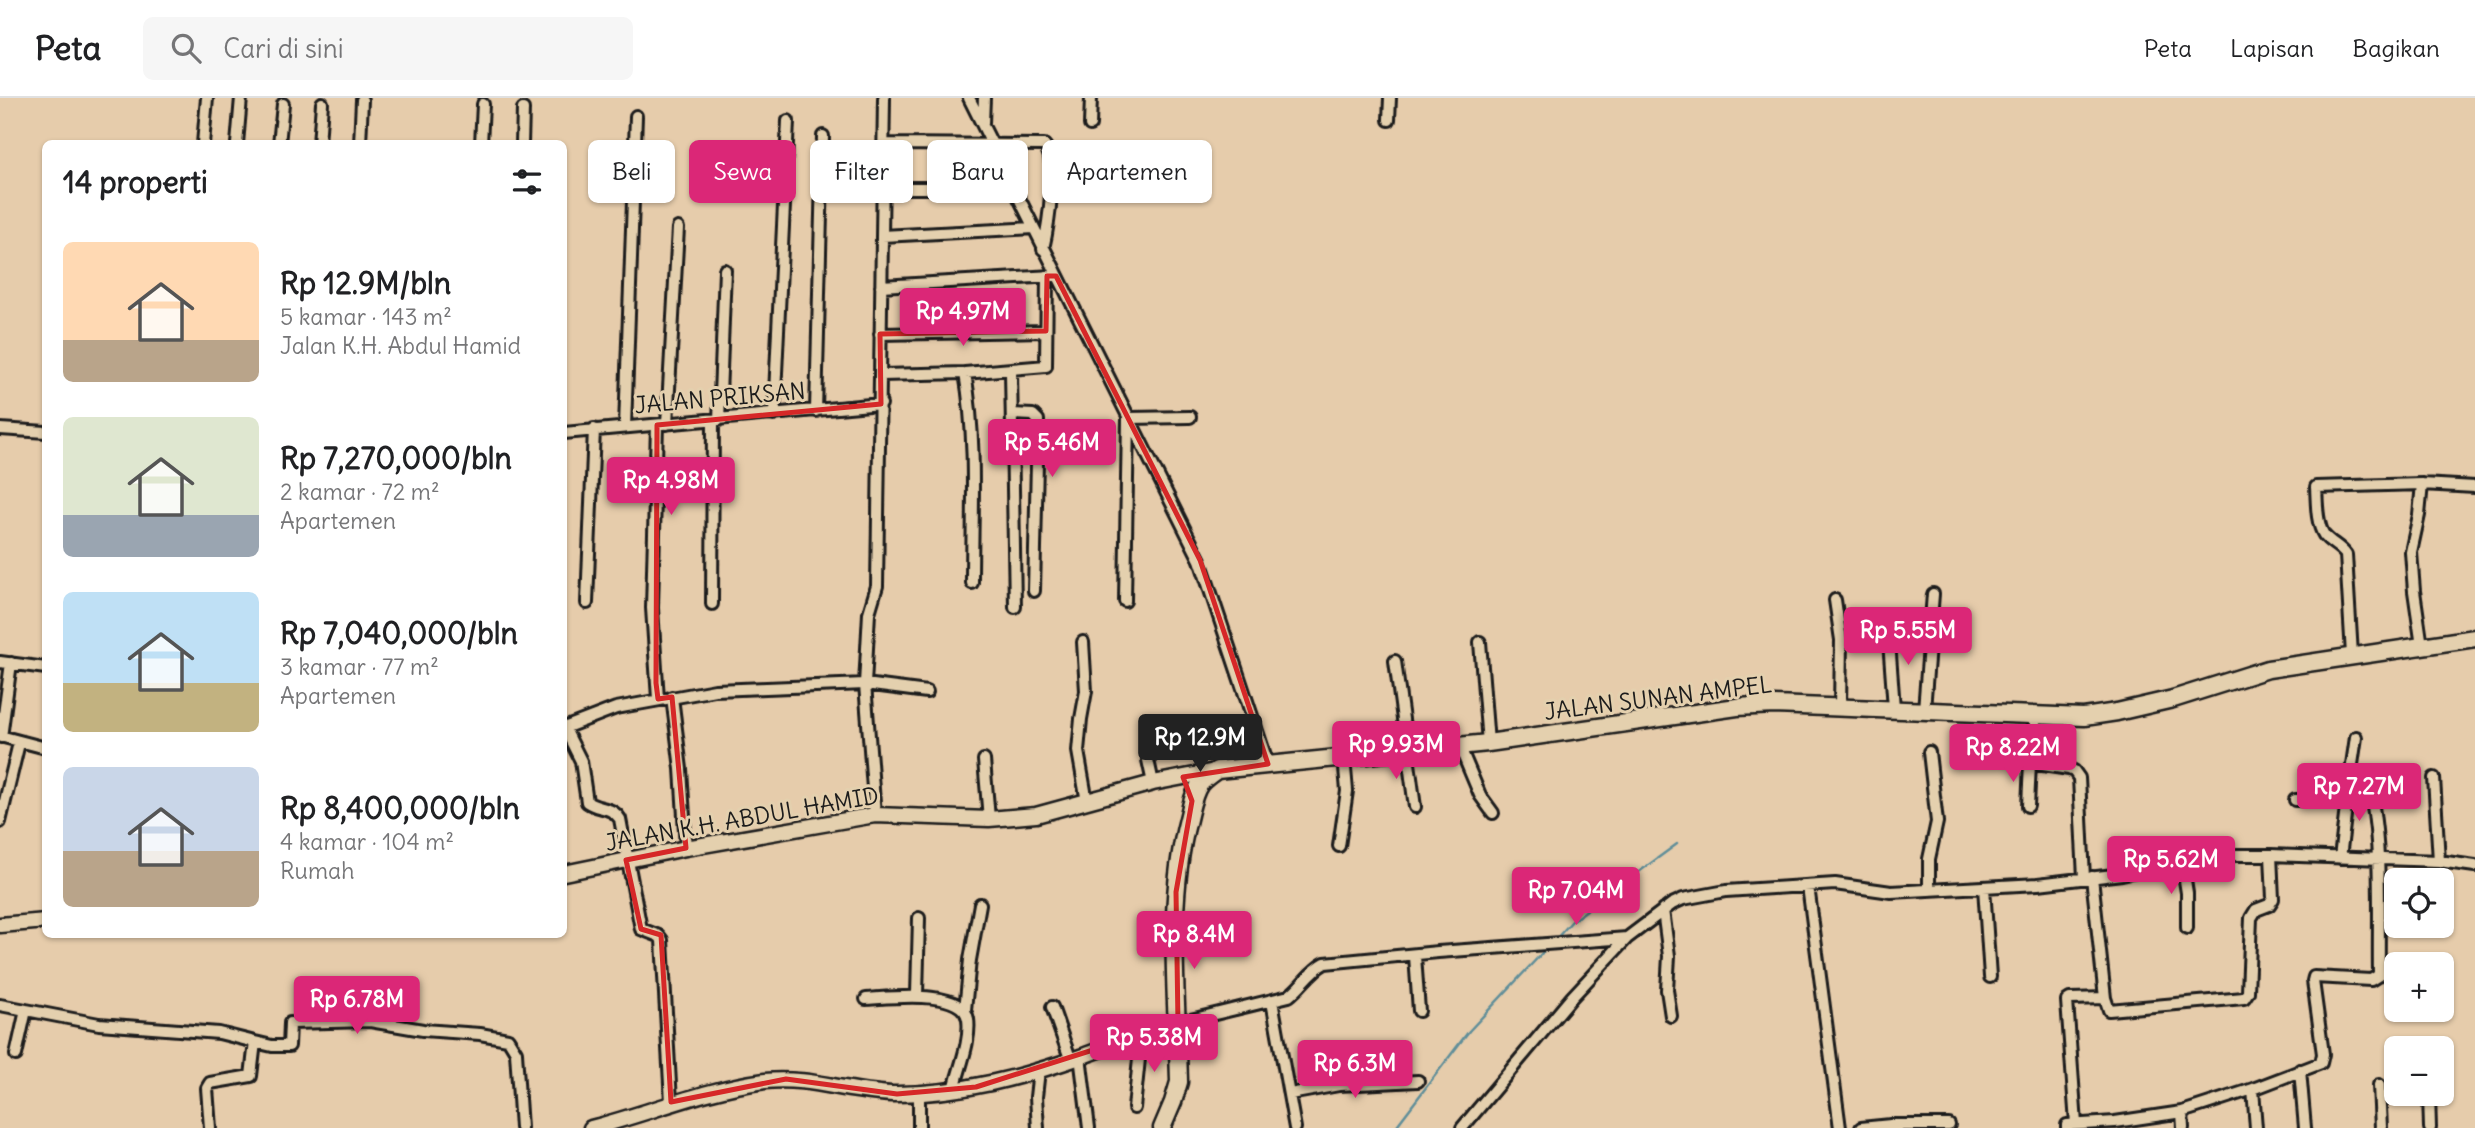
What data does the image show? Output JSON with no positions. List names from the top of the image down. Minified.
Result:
{"streets":{"main road":["JALAN SUNAN AMPEL"],"street":["JALAN PRIKSAN","JALAN K.H. ABDUL HAMID"]},"crossings":[["JALAN SUNAN AMPEL","JALAN K.H. ABDUL HAMID"]],"page":{"header":"Peta","search":"Cari di sini","nav":["Peta","Lapisan","Bagikan"],"chip":["Beli","Sewa","Filter","Baru","Apartemen"],"heading":"14 properti","list":[{"name":"Rp 12.9M/bln","note":"5 kamar · 143 m² · Jalan K.H. Abdul Hamid"},{"name":"Rp 7,270,000/bln","note":"2 kamar · 72 m² · Apartemen"},{"name":"Rp 7,040,000/bln","note":"3 kamar · 77 m² · Apartemen"},{"name":"Rp 8,400,000/bln","note":"4 kamar · 104 m² · Rumah"}],"price":["Rp 4.97M","Rp 5.46M","Rp 4.98M","Rp 5.55M","Rp 12.9M","Rp 9.93M","Rp 8.22M","Rp 7.27M","Rp 5.62M","Rp 7.04M","Rp 8.4M","Rp 6.78M","Rp 5.38M","Rp 6.3M"],"map_buttons":["+","−"]}}
